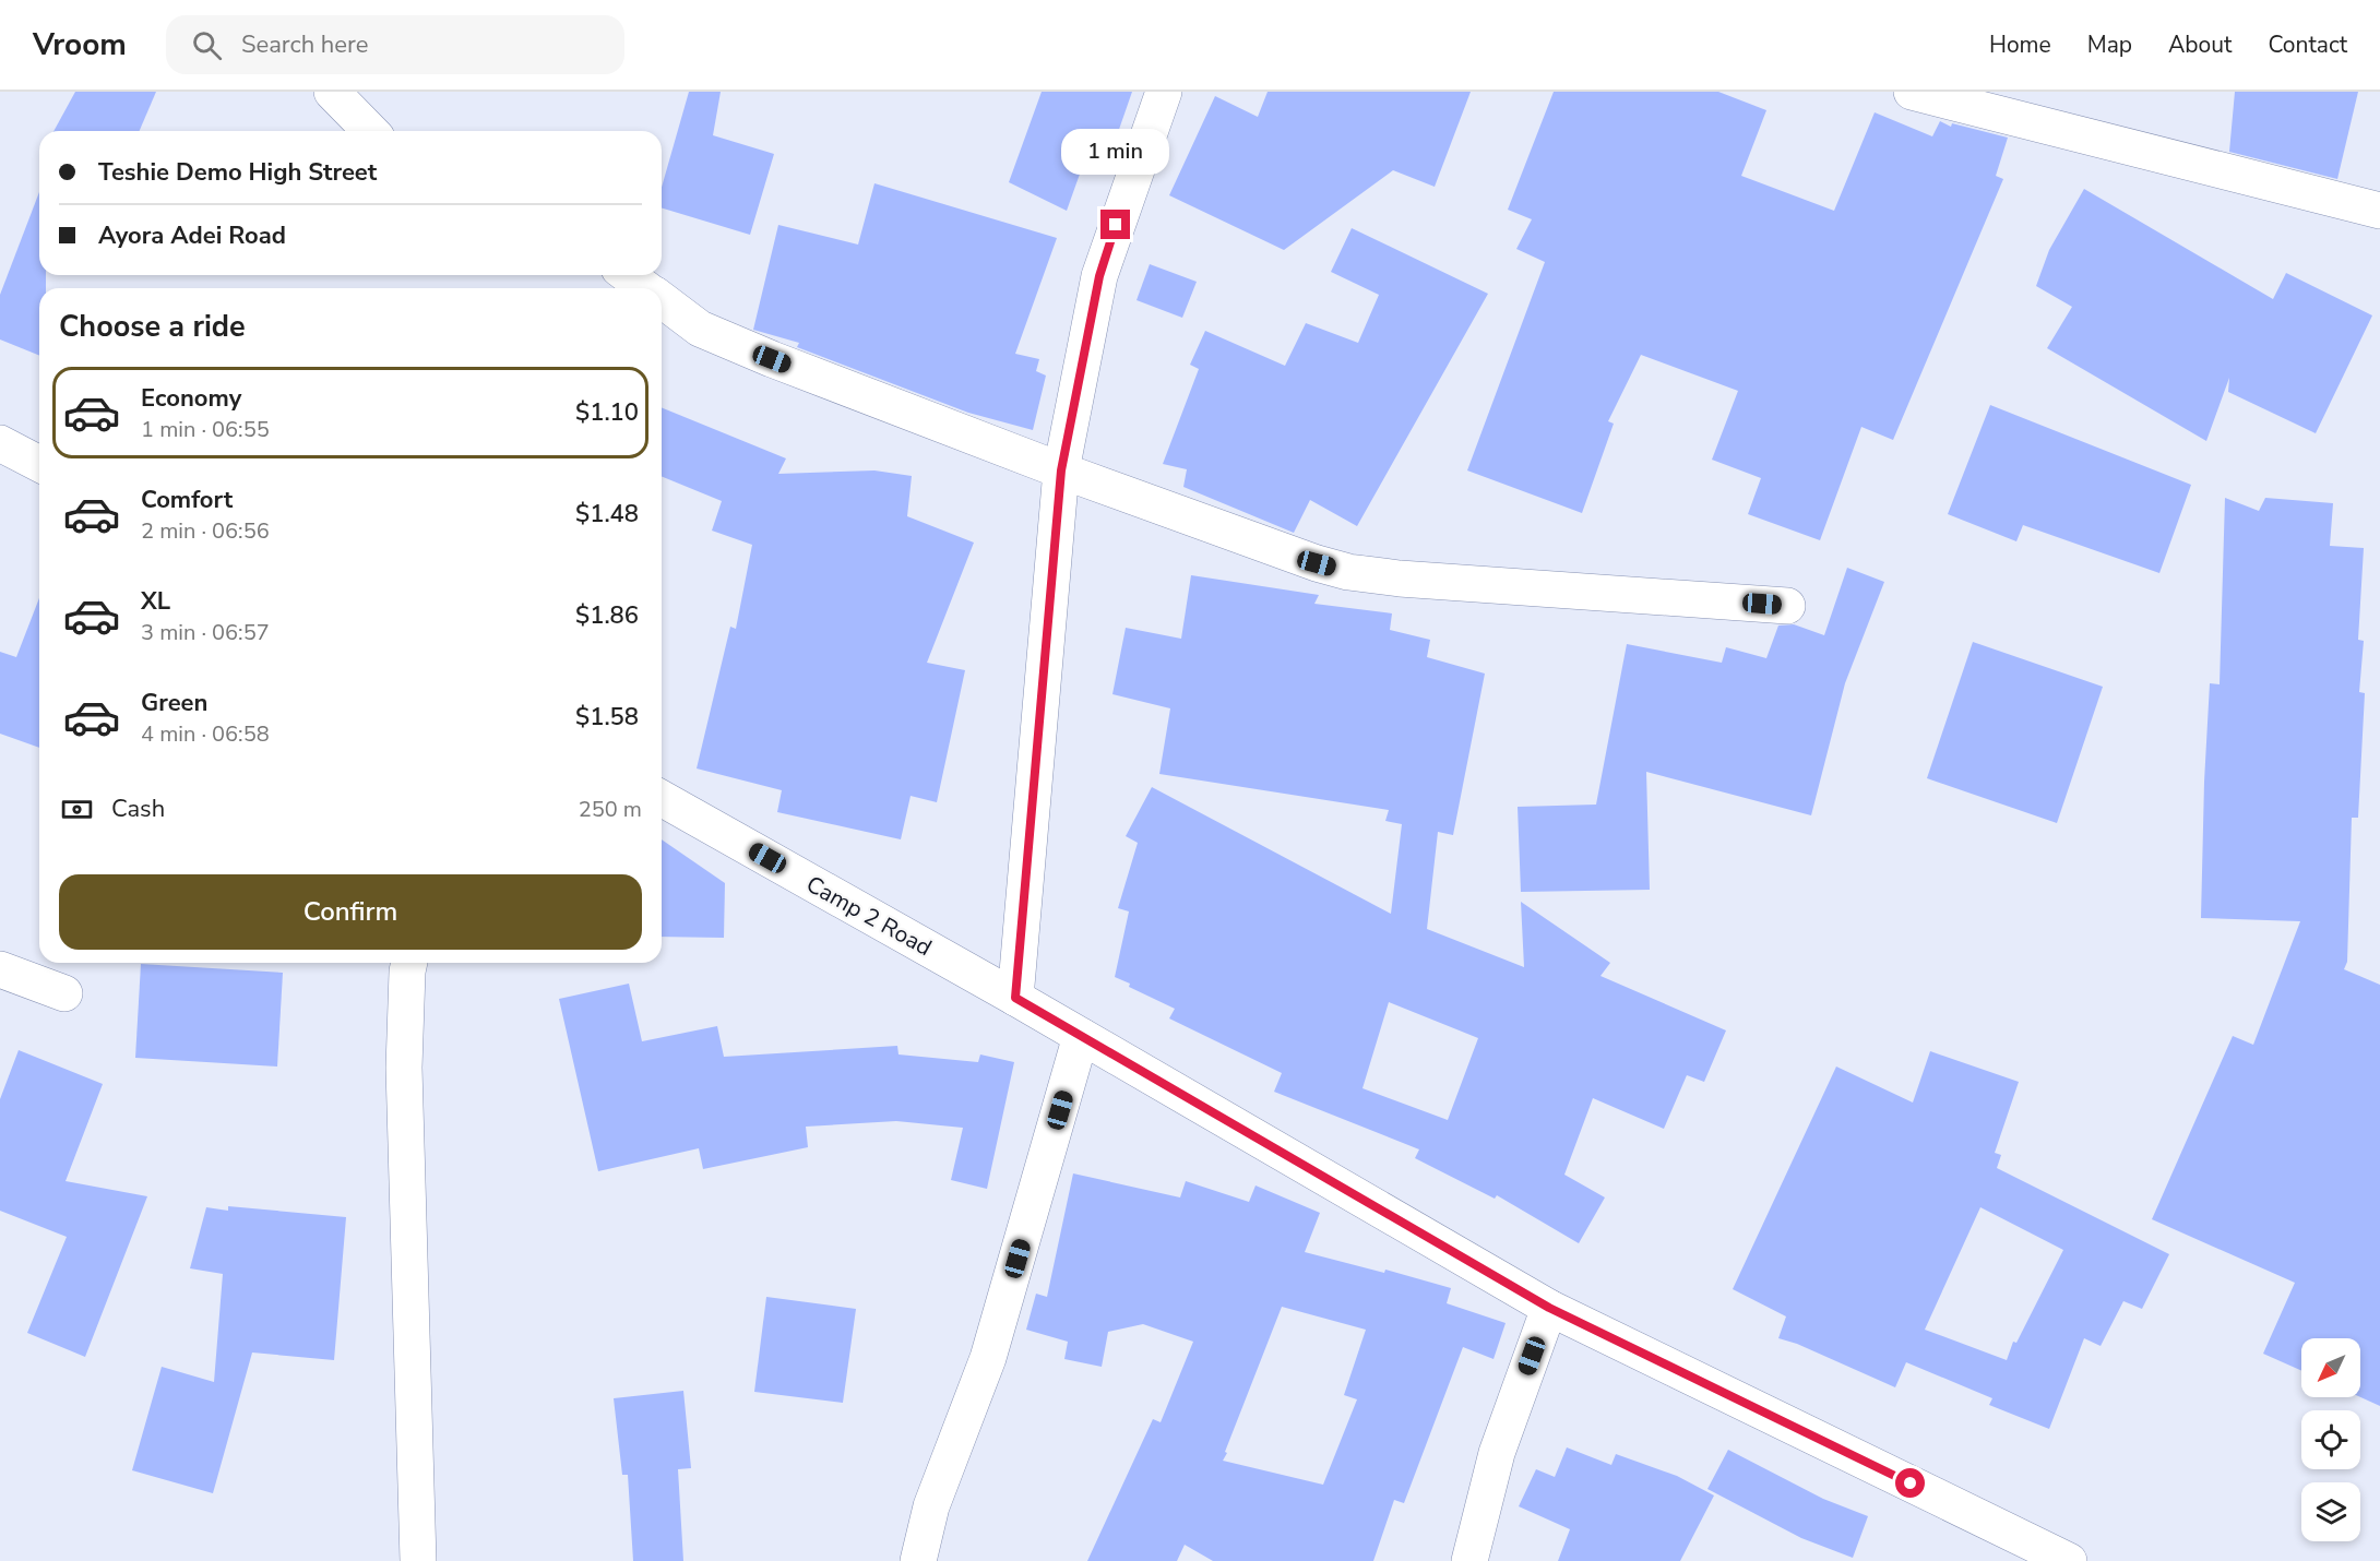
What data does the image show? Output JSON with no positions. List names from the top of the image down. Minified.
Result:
{"streets":{"street":["Camp 2 Road"]},"north":"bottom left","page":{"header":"Vroom","search":"Search here","nav":["Home","Map","About","Contact"],"bubble":"1 min","banner":["Teshie Demo High Street","Ayora Adei Road"],"heading":"Choose a ride","list":[{"name":"Economy","note":"1 min · 06:55","value":"$1.10"},{"name":"Comfort","note":"2 min · 06:56","value":"$1.48"},{"name":"XL","note":"3 min · 06:57","value":"$1.86"},{"name":"Green","note":"4 min · 06:58","value":"$1.58"}],"pay":["Cash","250 m"],"buttons":"Confirm"}}
